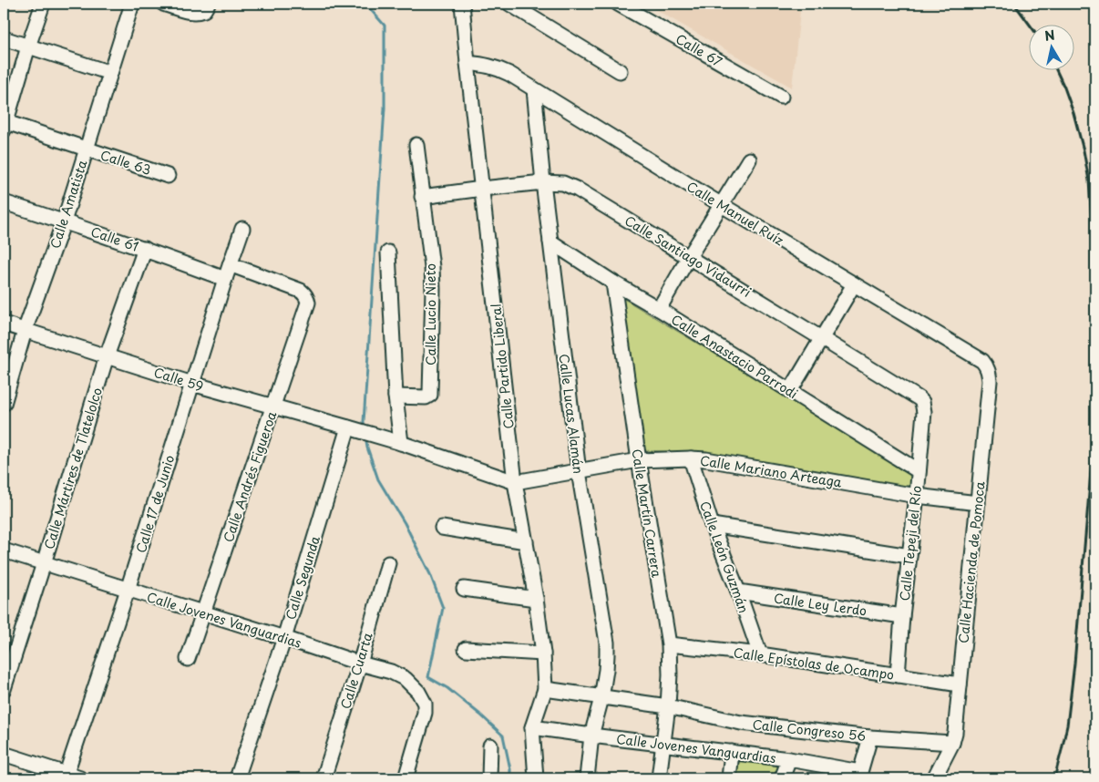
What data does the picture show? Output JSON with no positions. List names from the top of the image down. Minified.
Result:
{"streets":{"street":["Calle 67","Calle 63","Calle Amatista","Calle Manuel Ruíz","Calle 61","Calle Santiago Vidaurri","Calle Lucio Nieto","Calle Anastacio Parrodi","Calle Partido Liberal","Calle 59","Calle Lucas Alamán","Calle Mártires de Tlatelolco","Calle Mariano Arteaga","Calle Andrés Figueroa","Calle 17 de Junio","Calle Martín Carrera","Calle Tepeji del Río","Calle León Guzmán","Calle Hacienda de Pomoca","Calle Segunda","Calle Ley Lerdo","Calle Jovenes Vanguardias","Calle Epístolas de Ocampo","Calle Cuarta","Calle Congreso 56"]},"crossings":[["Calle 63","Calle Amatista"],["Calle Amatista","Calle 61"],["Calle Amatista","Calle 59"],["Calle Manuel Ruíz","Calle Partido Liberal"],["Calle Manuel Ruíz","Calle Lucas Alamán"],["Calle Manuel Ruíz","Calle Hacienda de Pomoca"],["Calle 61","Calle Mártires de Tlatelolco"],["Calle 61","Calle 17 de Junio"],["Calle Santiago Vidaurri","Calle Lucio Nieto"],["Calle Santiago Vidaurri","Calle Partido Liberal"],["Calle Santiago Vidaurri","Calle Lucas Alamán"],["Calle Santiago Vidaurri","Calle Tepeji del Río"],["Calle Anastacio Parrodi","Calle Lucas Alamán"],["Calle Anastacio Parrodi","Calle Martín Carrera"],["Calle Anastacio Parrodi","Calle Tepeji del Río"],["Calle Partido Liberal","Calle Mariano Arteaga"],["Calle Partido Liberal","Calle Jovenes Vanguardias"],["Calle Partido Liberal","Calle Congreso 56"],["Calle 59","Calle Mártires de Tlatelolco"],["Calle 59","Calle Mariano Arteaga"],["Calle 59","Calle Andrés Figueroa"],["Calle 59","Calle 17 de Junio"],["Calle 59","Calle Segunda"],["Calle Lucas Alamán","Calle Mariano Arteaga"],["Calle Lucas Alamán","Calle Jovenes Vanguardias"],["Calle Lucas Alamán","Calle Congreso 56"],["Calle Mártires de Tlatelolco","Calle Jovenes Vanguardias"],["Calle Mariano Arteaga","Calle Martín Carrera"],["Calle Mariano Arteaga","Calle Tepeji del Río"],["Calle Mariano Arteaga","Calle León Guzmán"],["Calle Mariano Arteaga","Calle Hacienda de Pomoca"],["Calle Mariano Arteaga","Calle Segunda"],["Calle Andrés Figueroa","Calle 17 de Junio"],["Calle Andrés Figueroa","Calle Jovenes Vanguardias"],["Calle 17 de Junio","Calle Jovenes Vanguardias"],["Calle Martín Carrera","Calle Jovenes Vanguardias"],["Calle Martín Carrera","Calle Epístolas de Ocampo"],["Calle Martín Carrera","Calle Congreso 56"],["Calle Tepeji del Río","Calle Ley Lerdo"],["Calle Tepeji del Río","Calle Epístolas de Ocampo"],["Calle León Guzmán","Calle Ley Lerdo"],["Calle León Guzmán","Calle Epístolas de Ocampo"],["Calle Hacienda de Pomoca","Calle Epístolas de Ocampo"],["Calle Hacienda de Pomoca","Calle Congreso 56"],["Calle Segunda","Calle Jovenes Vanguardias"],["Calle Jovenes Vanguardias","Calle Cuarta"]],"north":"top"}
